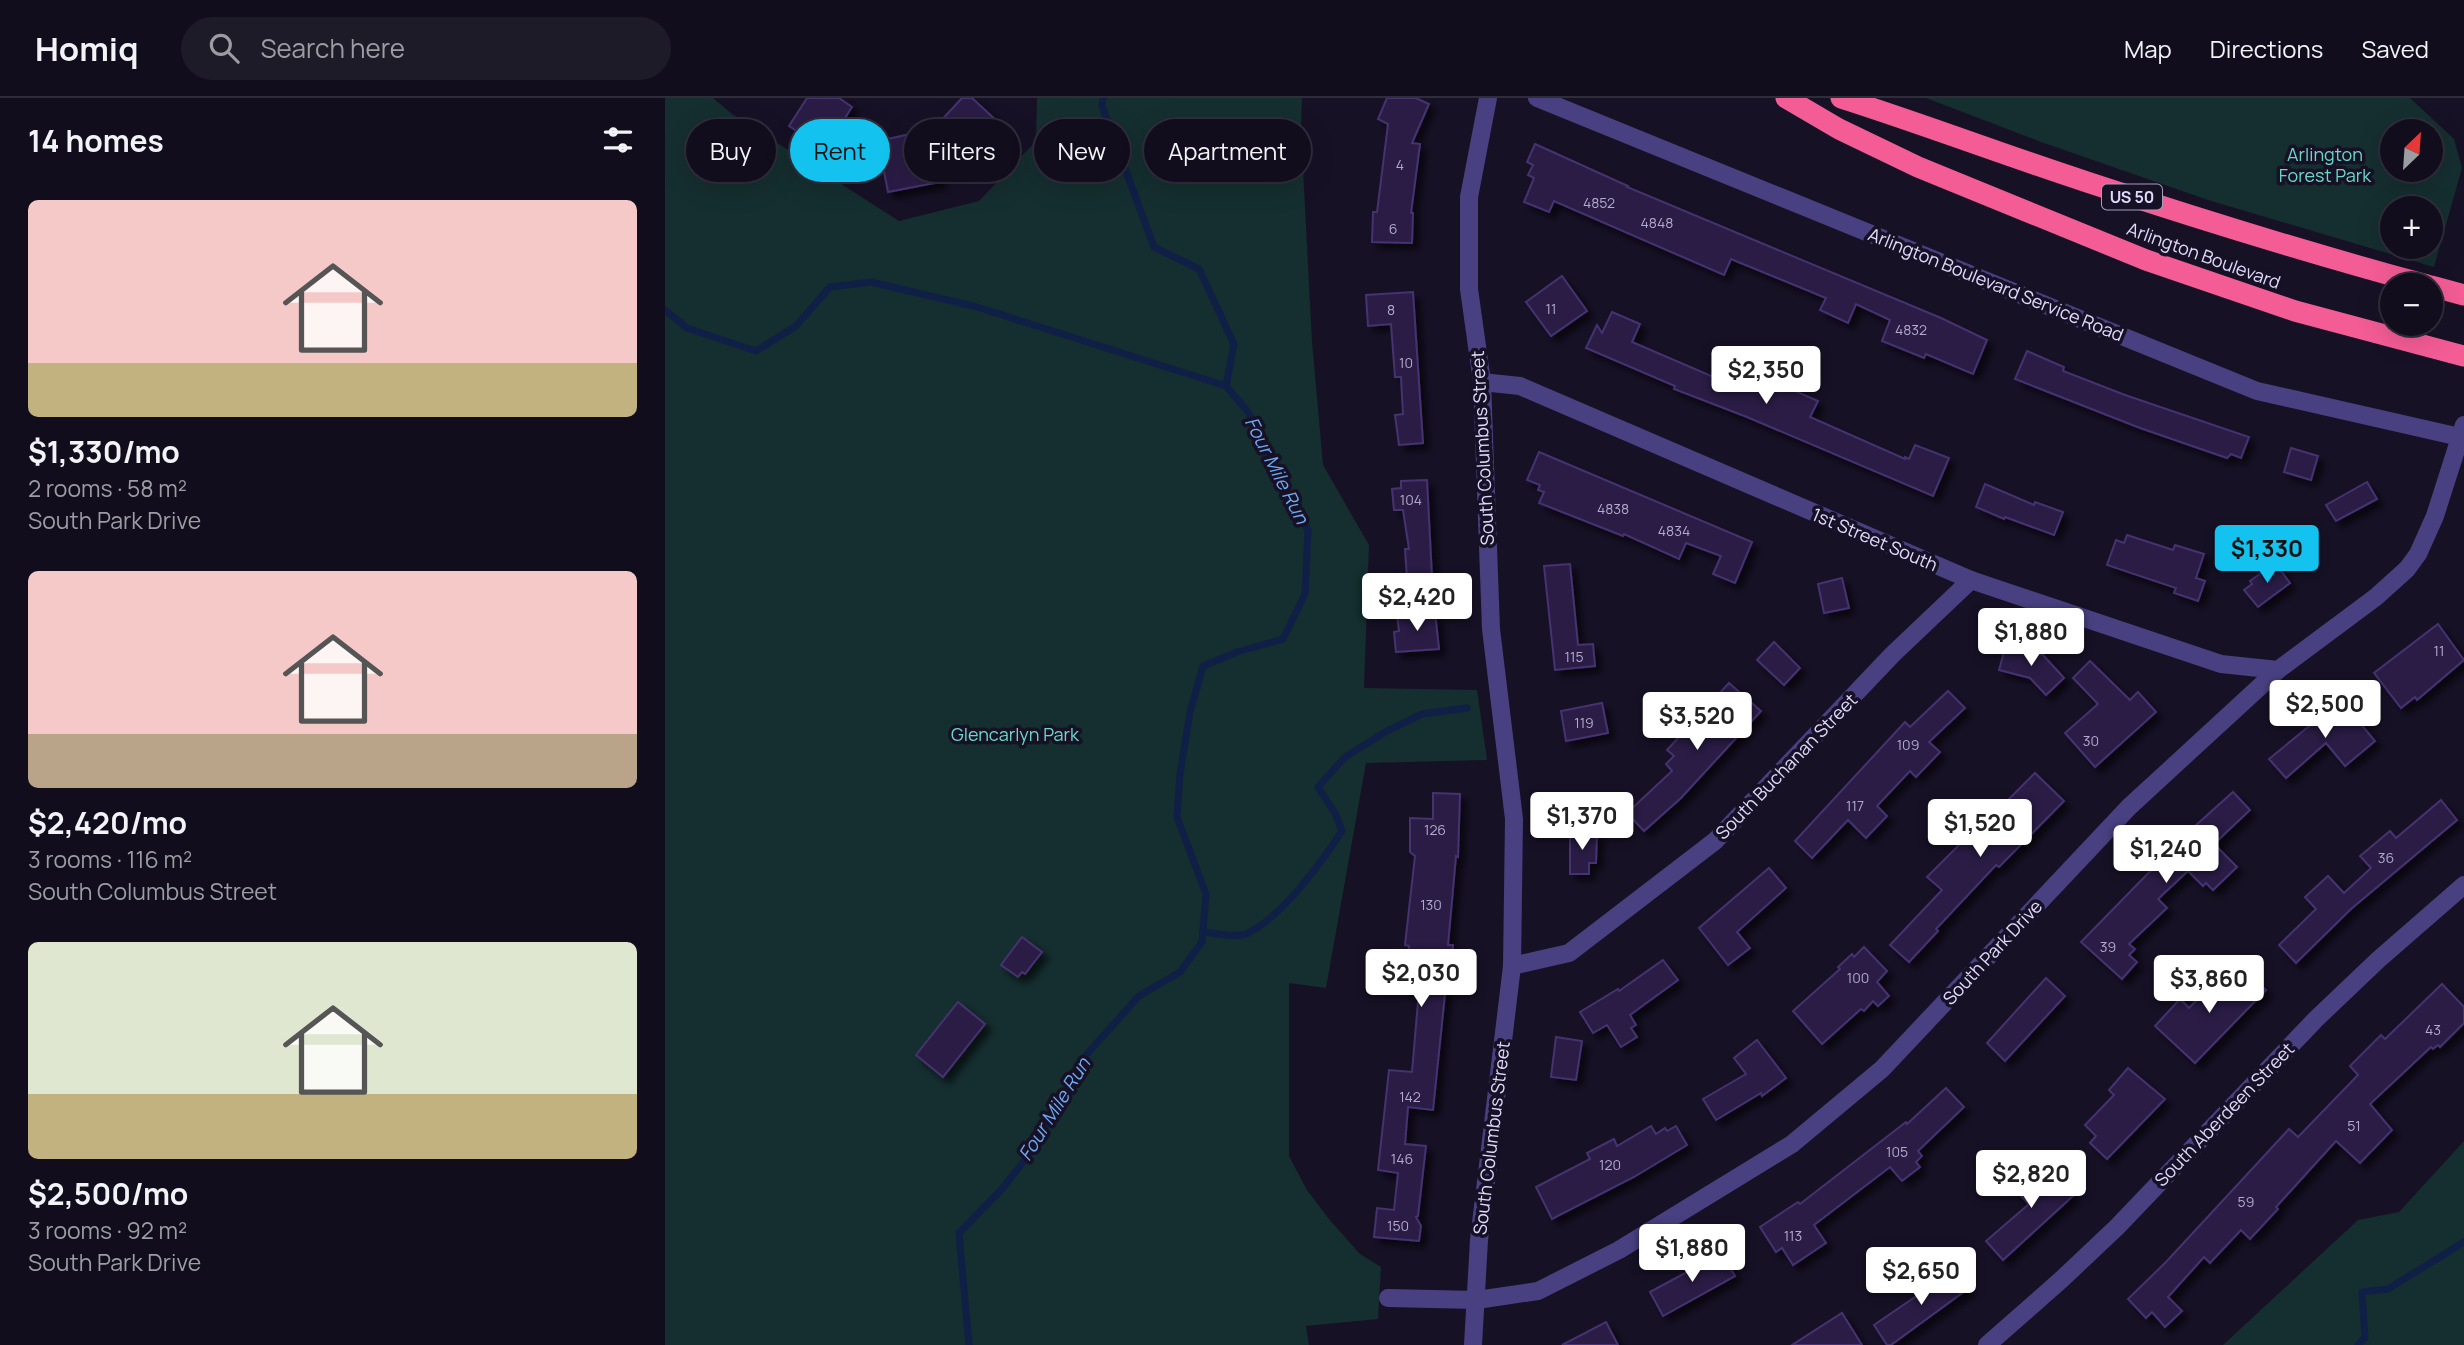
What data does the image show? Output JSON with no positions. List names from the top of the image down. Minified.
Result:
{"streets":{"highway":["US 50","Arlington Boulevard"],"street":["Arlington Boulevard Service Road","South Columbus Street","1st Street South","South Buchanan Street","South Park Drive","South Aberdeen Street"]},"crossings":[["Arlington Boulevard Service Road","South Park Drive"],["South Columbus Street","1st Street South"],["South Columbus Street","South Buchanan Street"],["South Columbus Street","South Park Drive"],["1st Street South","South Buchanan Street"],["1st Street South","South Park Drive"]],"water":["Four Mile Run"],"parks":["Arlington Forest Park","Glencarlyn Park"],"house_numbers":["4","4852","4848","6","11","8","4832","10","104","4838","4834","11","115","119","30","109","117","126","36","130","39","100","43","142","51","105","146","120","59","150","113"],"north":"top right","page":{"header":"Homiq","search":"Search here","nav":["Map","Directions","Saved"],"heading":"14 homes","map_buttons":["+","−"],"chip":["Buy","Rent","Filters","New","Apartment"],"list":[{"name":"$1,330/mo","note":"2 rooms · 58 m² · South Park Drive"},{"name":"$2,420/mo","note":"3 rooms · 116 m² · South Columbus Street"},{"name":"$2,500/mo","note":"3 rooms · 92 m² · South Park Drive"}],"price":["$2,350","$1,330","$2,420","$1,880","$2,500","$3,520","$1,370","$1,520","$1,240","$2,030","$3,860","$2,820","$1,880","$2,650"]}}
